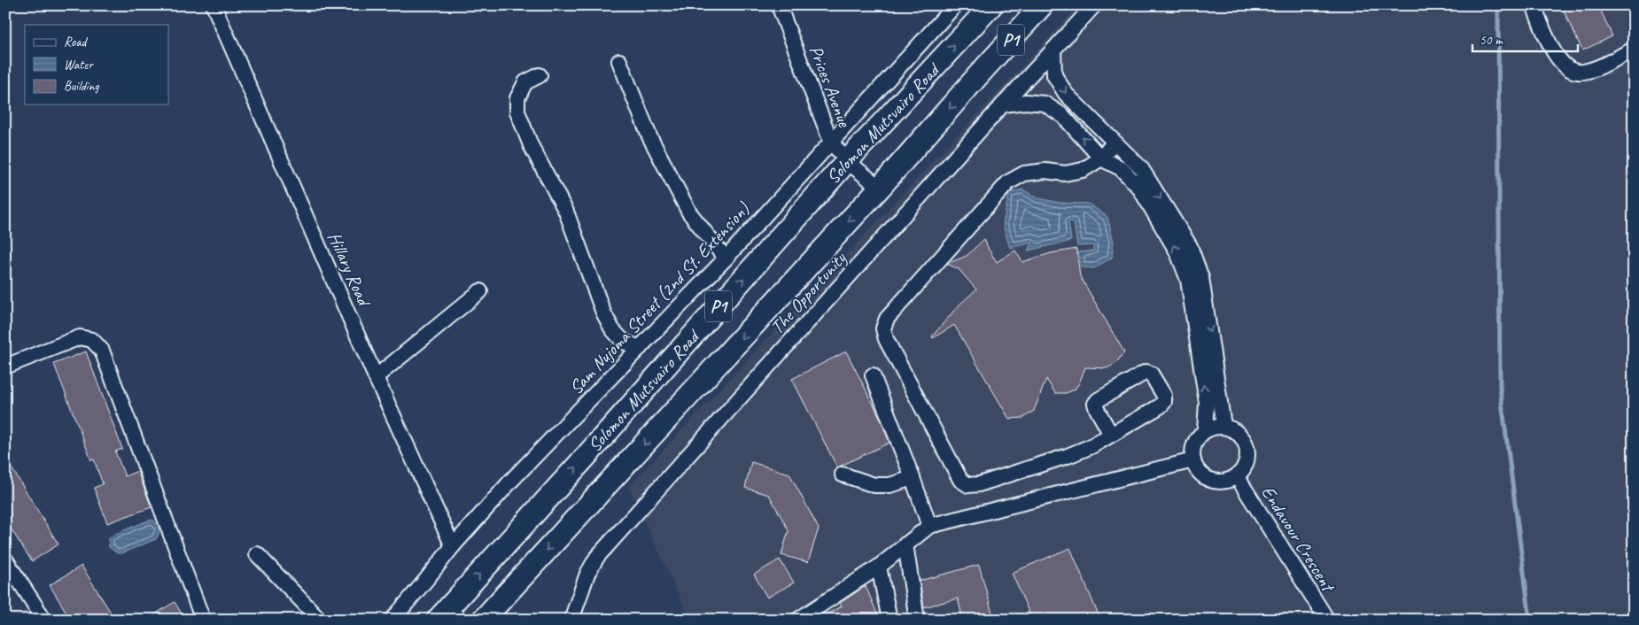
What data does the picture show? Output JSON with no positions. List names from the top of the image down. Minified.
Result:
{"streets":{"highway":["P1","Solomon Mutsvairo Road"],"street":["Prices Avenue","Hillary Road","The Opportunity","Sam Nujoma Street (2nd St. Extension)","Endavour Crescent"]},"crossings":[["P1","Prices Avenue"],["Prices Avenue","Solomon Mutsvairo Road"],["Prices Avenue","Sam Nujoma Street (2nd St. Extension)"],["Hillary Road","Sam Nujoma Street (2nd St. Extension)"]],"legend":["Road","Water","Building"],"scale_bar":"50 m"}
